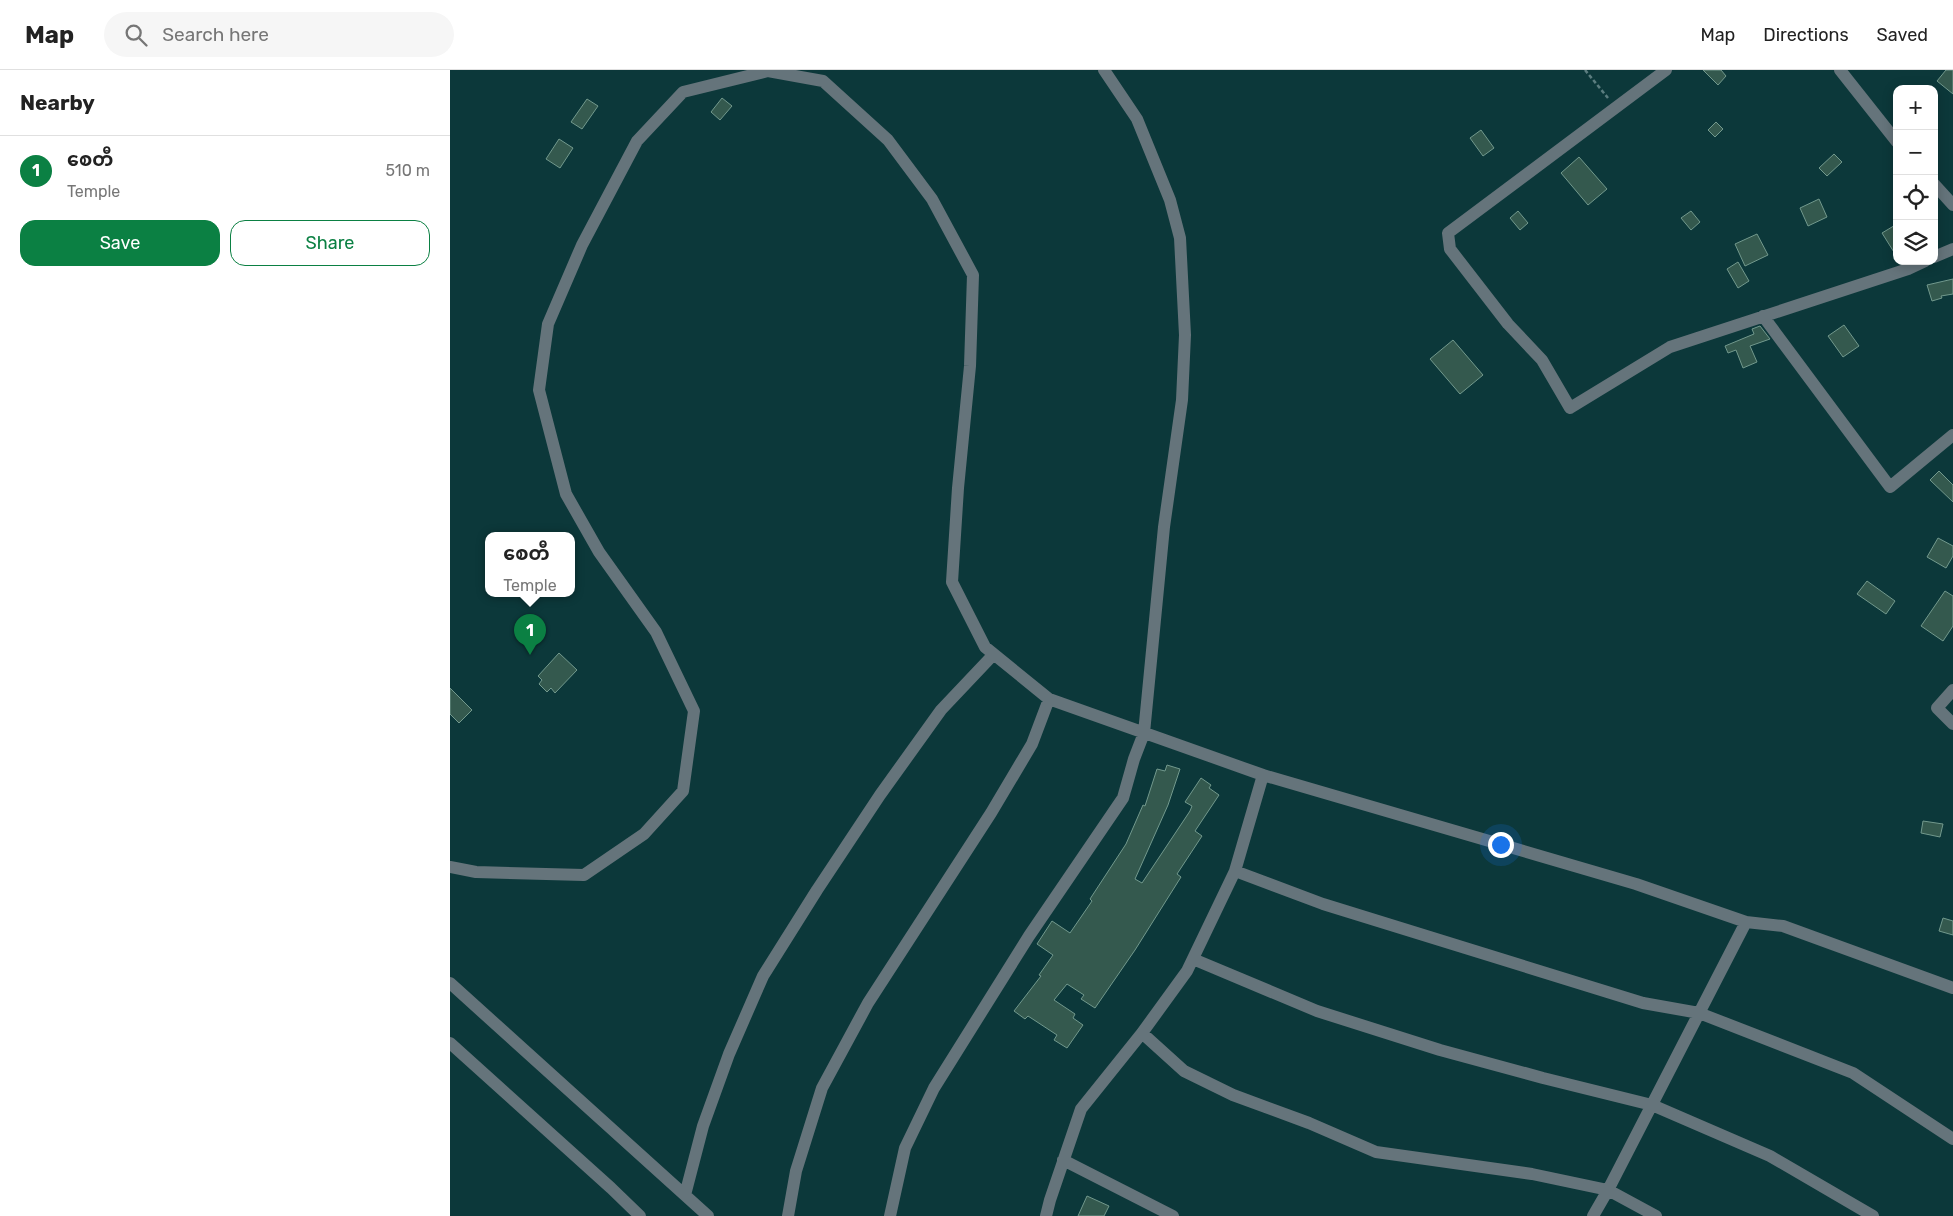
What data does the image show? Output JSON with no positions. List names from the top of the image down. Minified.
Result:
{"page":{"header":"Map","search":"Search here","nav":["Map","Directions","Saved"],"heading":"Nearby","map_buttons":["+","−"],"list":[{"mark":"1","name":"စေတီ","note":"Temple","value":"510 m"}],"buttons":["Save","Share"],"popup":["စေတီ","Temple"],"pins":"1"}}
